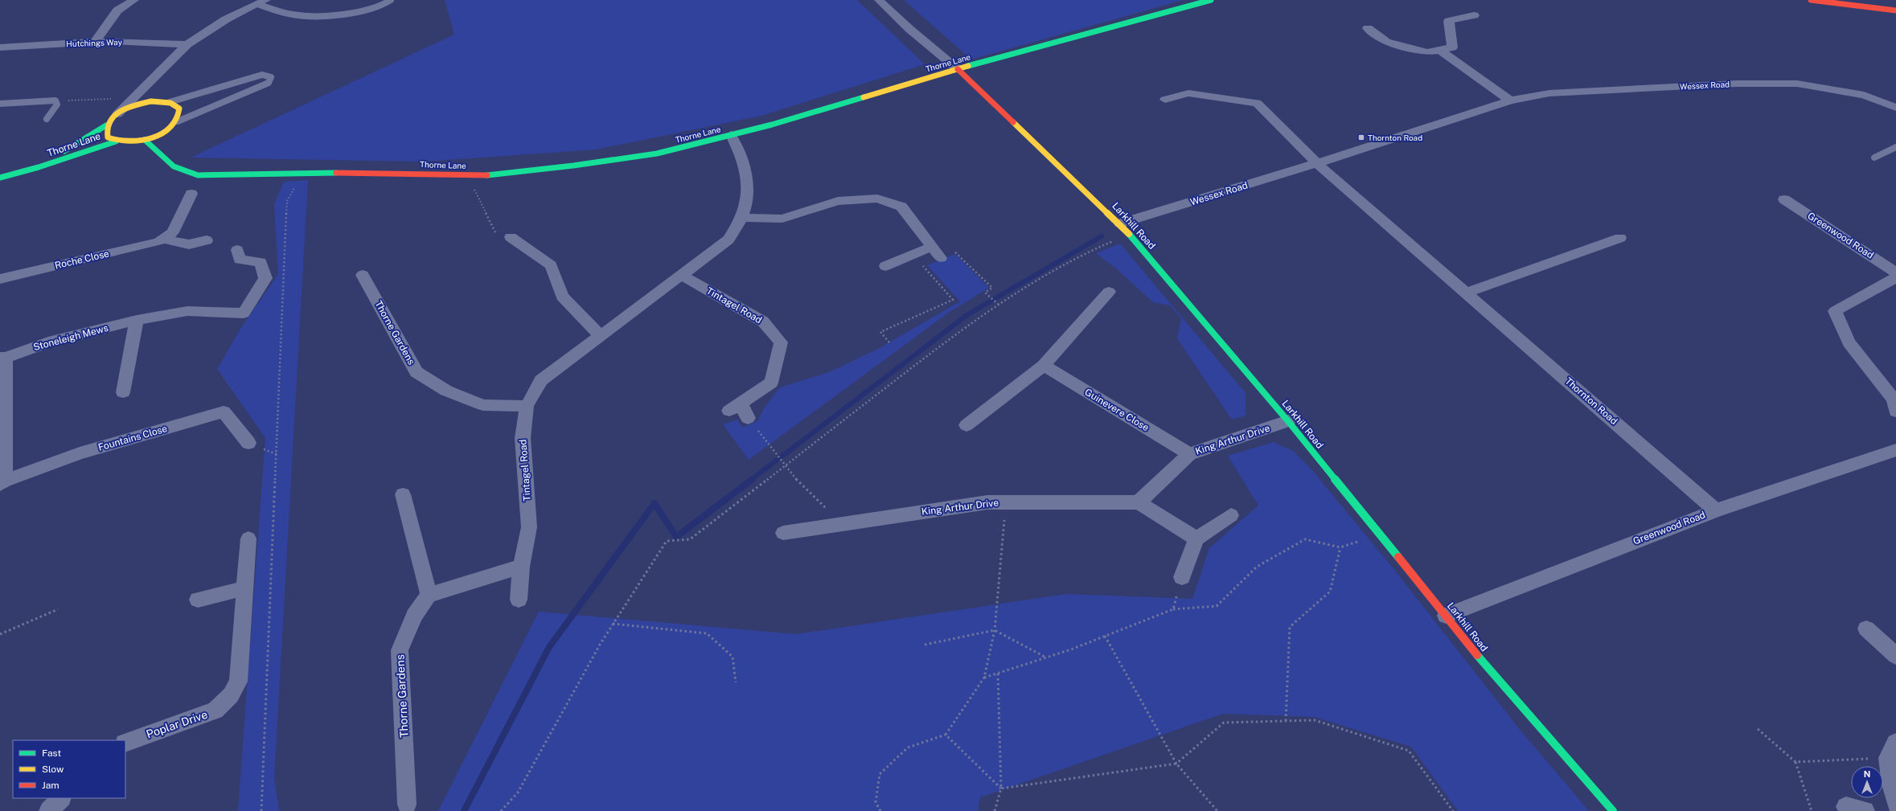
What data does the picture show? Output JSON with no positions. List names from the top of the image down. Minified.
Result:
{"streets":{"street":["Hutchings Way","Thorne Lane","Wessex Road","Larkhill Road","Greenwood Road","Roche Close","Tintagel Road","Thorne Gardens","Stoneleigh Mews","Thornton Road","Guinevere Close","Fountains Close","King Arthur Drive","Poplar Drive"]},"crossings":[["Thorne Lane","Larkhill Road"],["Thorne Lane","Tintagel Road"],["Wessex Road","Larkhill Road"],["Wessex Road","Thornton Road"],["Larkhill Road","Greenwood Road"],["Larkhill Road","King Arthur Drive"],["Greenwood Road","Thornton Road"],["Tintagel Road","Thorne Gardens"],["Guinevere Close","King Arthur Drive"]],"places":{"transit":["Thornton Road"]},"legend":["Fast","Slow","Jam"],"north":"top"}
